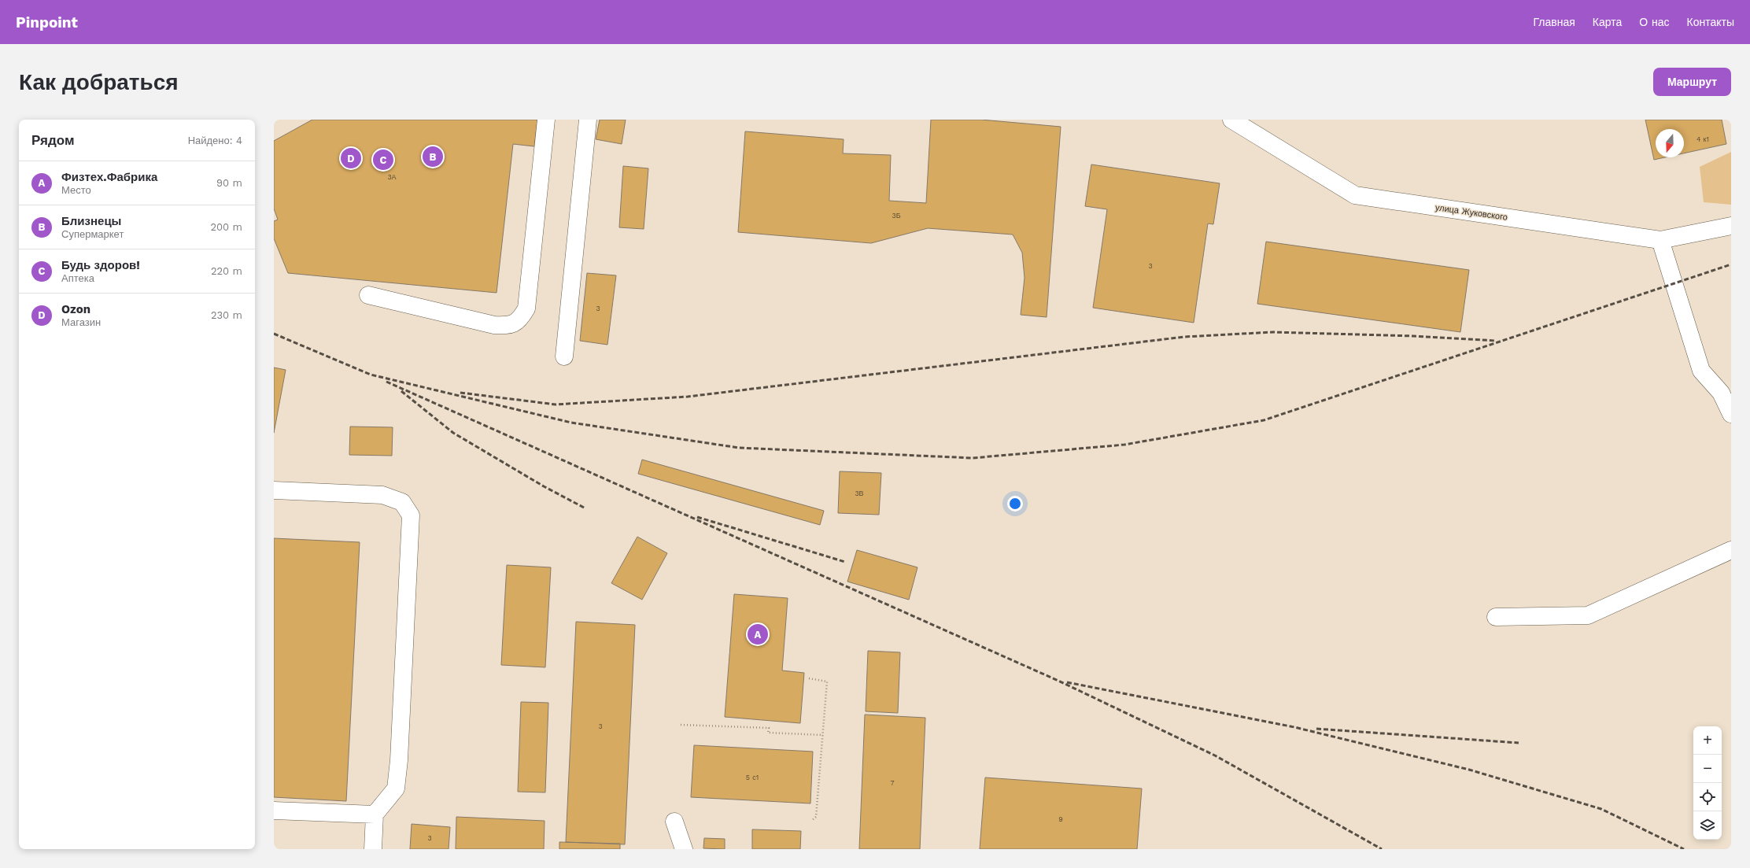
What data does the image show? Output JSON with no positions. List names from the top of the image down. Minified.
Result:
{"streets":{"street":["улица Жуковского"]},"house_numbers":["4 к1","3А","3Б","3","3","3В","3","5 с1","7","9","3"],"north":"bottom","page":{"header":"Pinpoint","nav":["Главная","Карта","О нас","Контакты"],"buttons":"Маршрут","title":"Как добраться","heading":["Рядом","Найдено: 4"],"pins":["B","D","C","A"],"list":[{"mark":"A","name":"Физтех.Фабрика","note":"Место","value":"90 m"},{"mark":"B","name":"Близнецы","note":"Супермаркет","value":"200 m"},{"mark":"C","name":"Будь здоров!","note":"Аптека","value":"220 m"},{"mark":"D","name":"Ozon","note":"Магазин","value":"230 m"}],"map_buttons":["+","−"]}}
